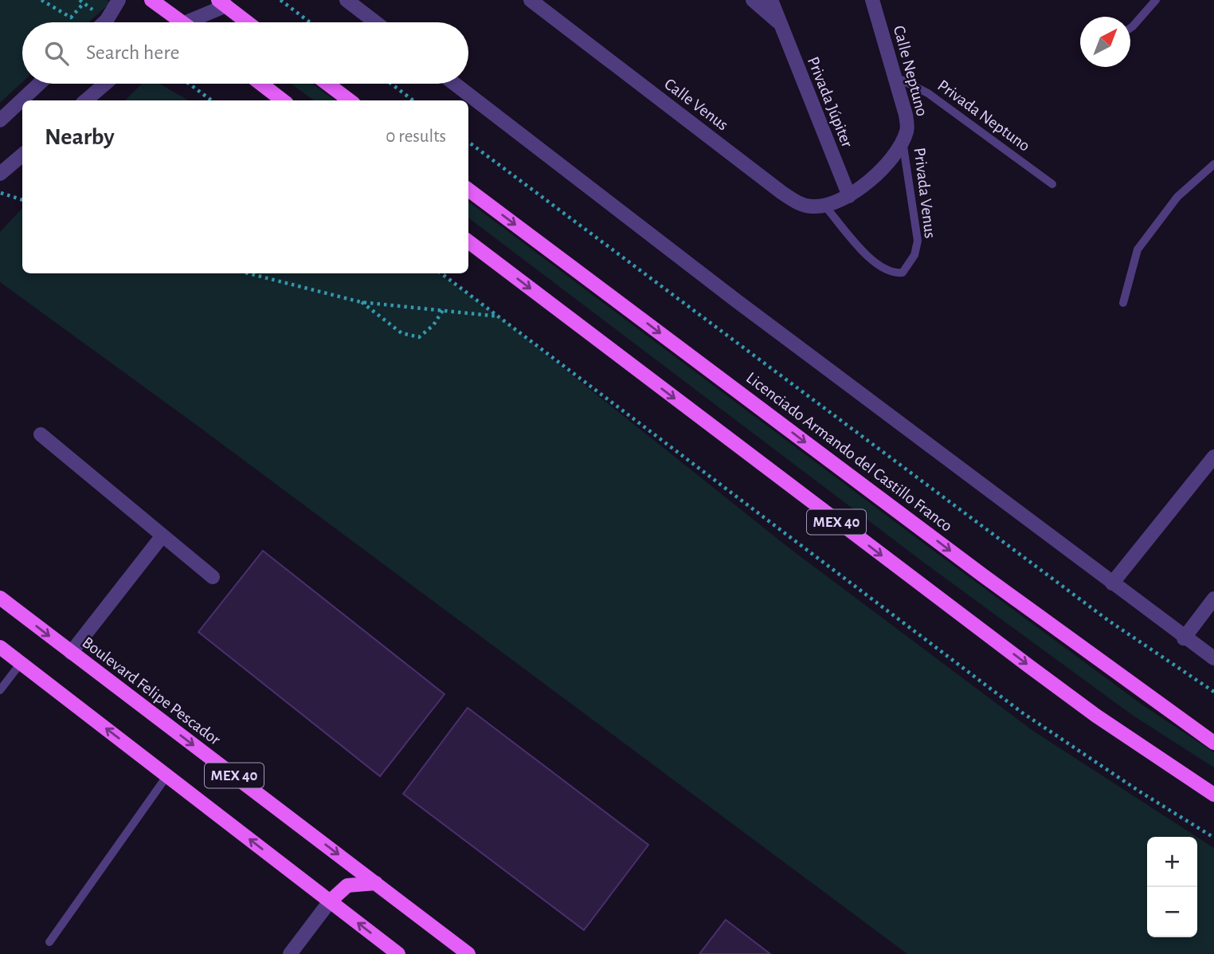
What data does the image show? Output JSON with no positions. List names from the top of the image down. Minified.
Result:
{"streets":{"main road":["Licenciado Armando del Castillo Franco","MEX 40","Boulevard Felipe Pescador"],"street":["Calle Neptuno","Privada Júpiter","Calle Venus"],"lane":["Privada Neptuno","Privada Venus"]},"crossings":[["Calle Neptuno","Privada Júpiter"],["Calle Neptuno","Calle Venus"],["Calle Neptuno","Privada Neptuno"],["Calle Neptuno","Privada Venus"],["Privada Júpiter","Calle Venus"],["Calle Venus","Privada Venus"]],"north":"top right","page":{"search":"Search here","heading":["Nearby","0 results"],"map_buttons":["+","−"]}}
